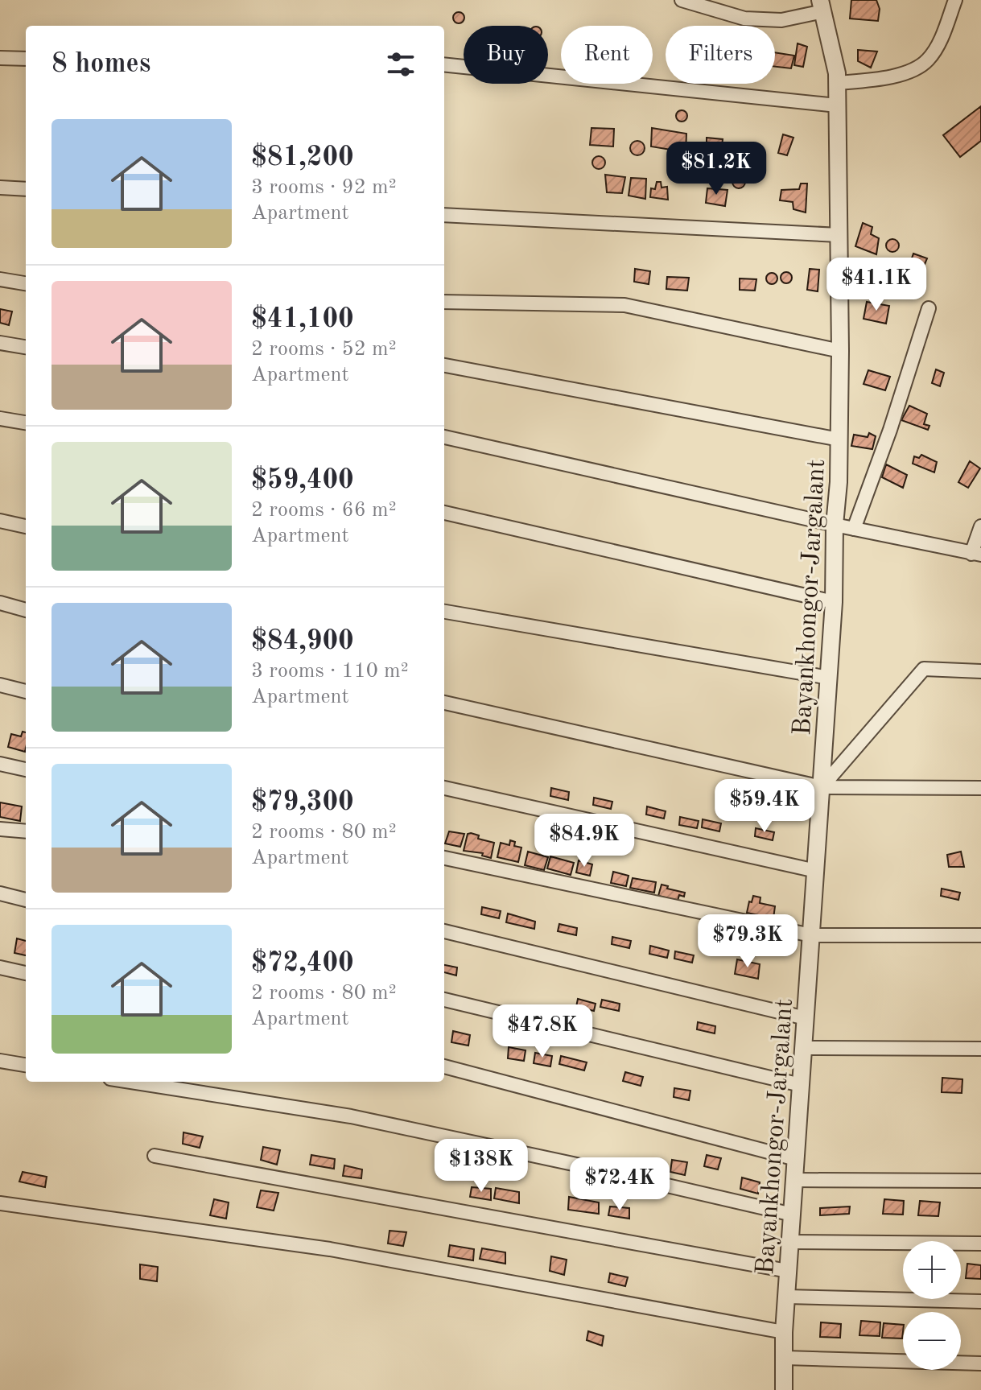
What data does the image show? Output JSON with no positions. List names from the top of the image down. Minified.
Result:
{"streets":{"street":["Bayankhongor-Jargalant"]},"page":{"chip":["Buy","Rent","Filters"],"heading":"8 homes","list":[{"name":"$81,200","note":"3 rooms · 92 m² · Apartment"},{"name":"$41,100","note":"2 rooms · 52 m² · Apartment"},{"name":"$59,400","note":"2 rooms · 66 m² · Apartment"},{"name":"$84,900","note":"3 rooms · 110 m² · Apartment"},{"name":"$79,300","note":"2 rooms · 80 m² · Apartment"},{"name":"$72,400","note":"2 rooms · 80 m² · Apartment"}],"price":["$81.2K","$41.1K","$59.4K","$84.9K","$79.3K","$47.8K","$138K","$72.4K"],"map_buttons":["+","−"]}}
